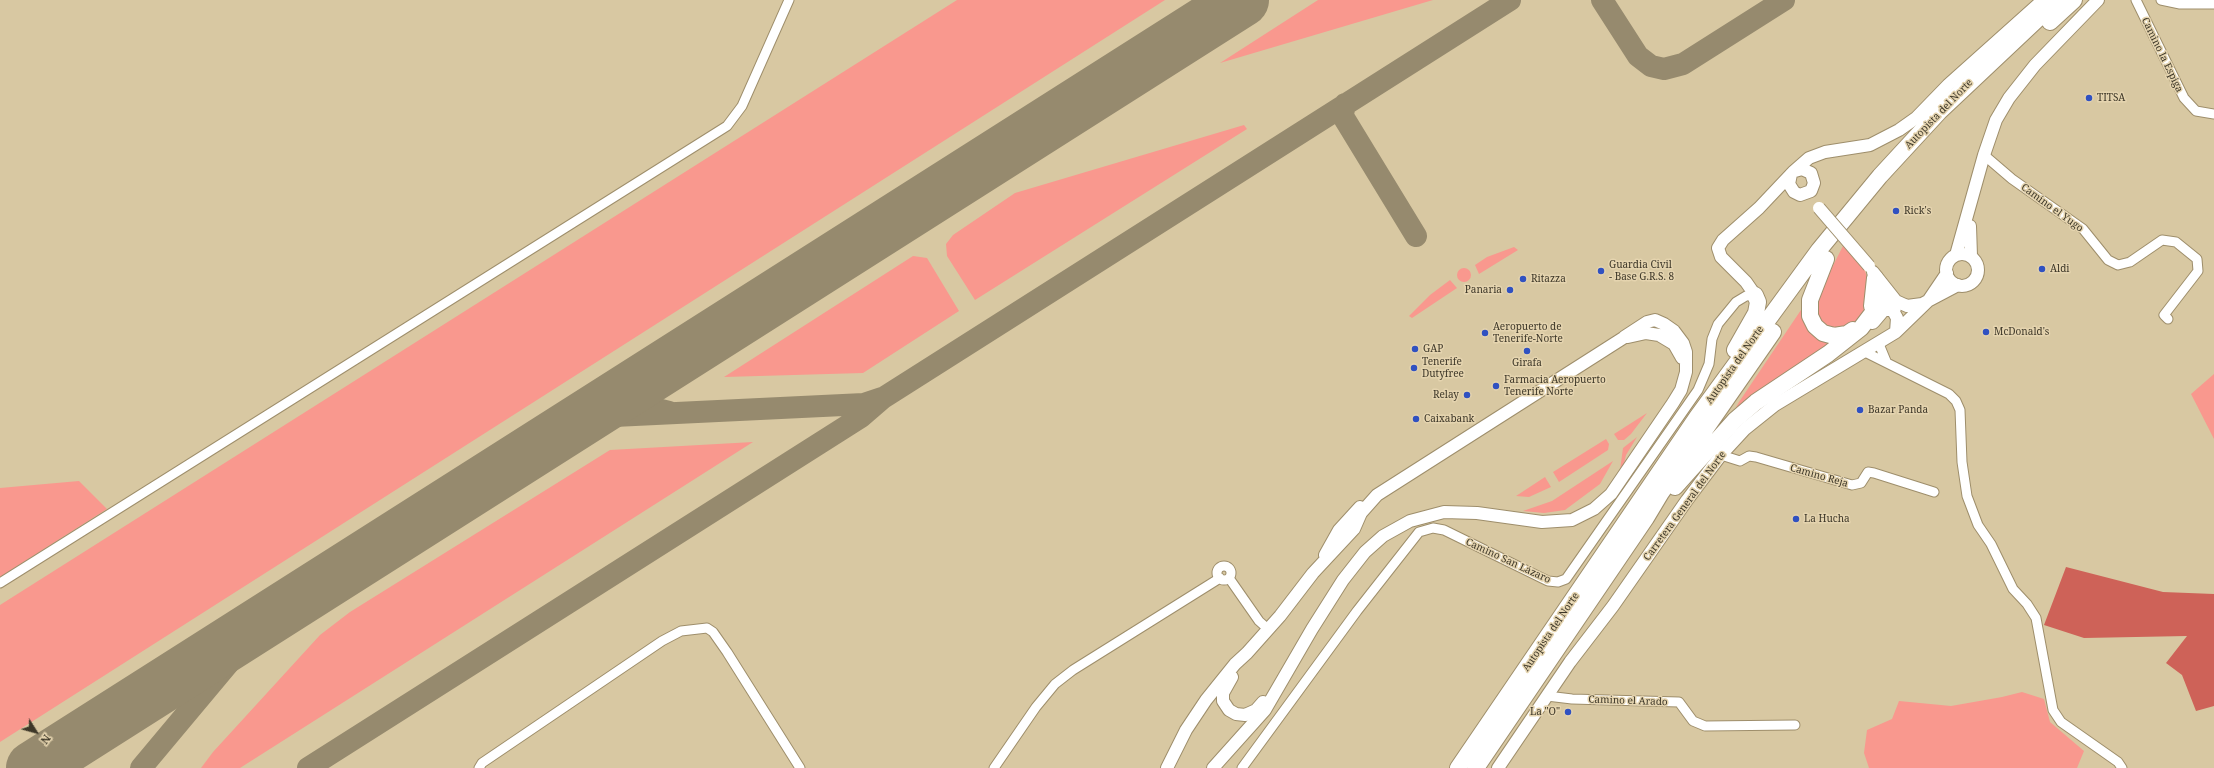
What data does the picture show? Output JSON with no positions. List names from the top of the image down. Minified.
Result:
{"streets":{"highway":["Autopista del Norte"],"main road":["Carretera General del Norte"],"street":["Camino la Espiga","Camino el Yugo","Camino Reja","Camino San Lázaro","Camino el Arado"]},"crossings":[["Camino Reja","Carretera General del Norte"],["Carretera General del Norte","Camino el Arado"]],"places":["TITSA","Rick's","Aldi","Guardia Civil - Base G.R.S. 8","Ritazza","Panaria","McDonald's","Aeropuerto de Tenerife-Norte","GAP","Girafa","Tenerife Dutyfree","Farmacia Aeropuerto Tenerife Norte","Relay","Bazar Panda","Caixabank","La Hucha","La \"O\""],"north":"bottom right"}
